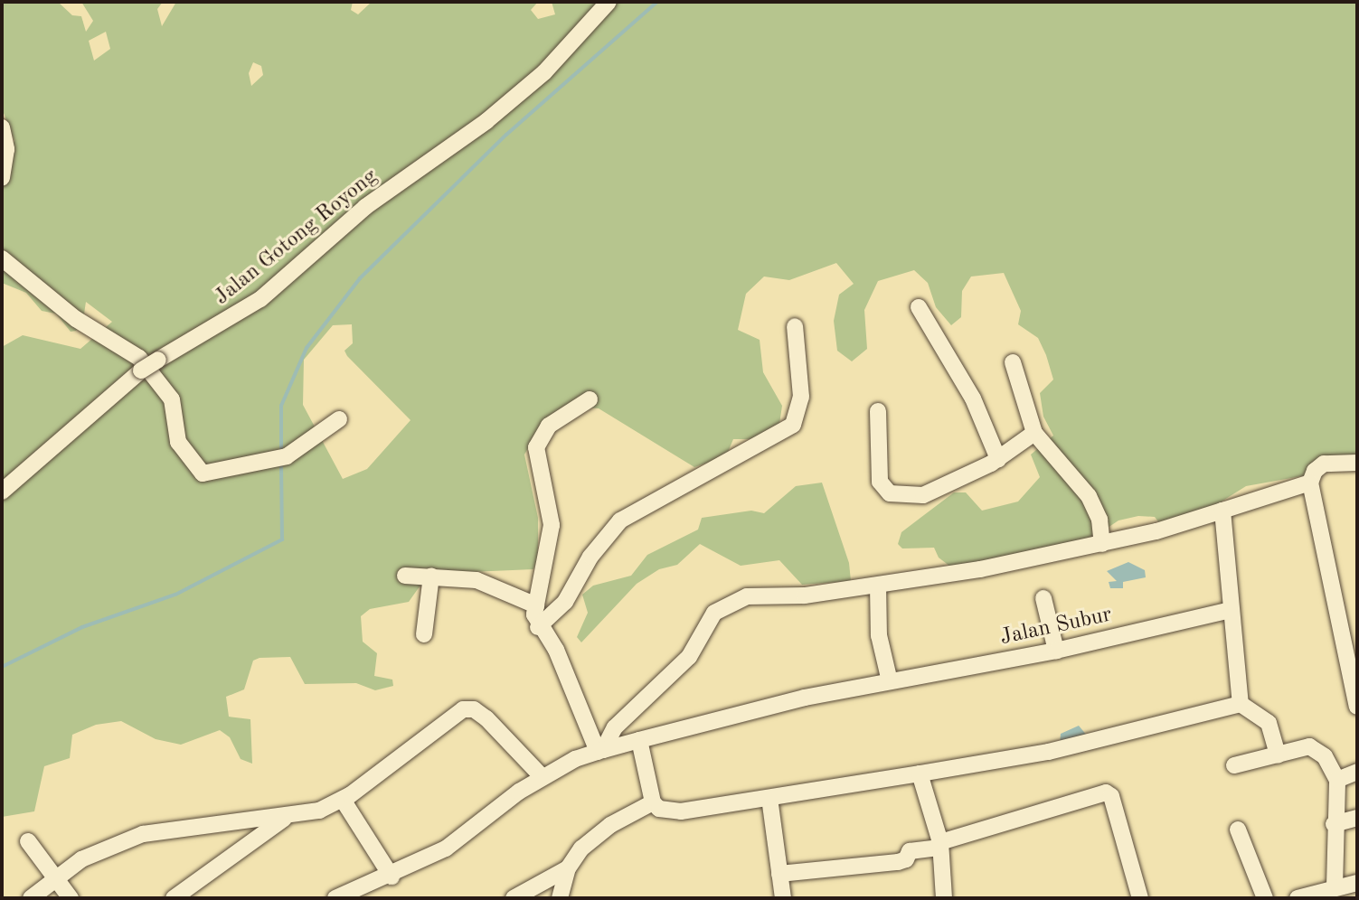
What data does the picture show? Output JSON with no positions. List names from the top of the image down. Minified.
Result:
{"streets":{"street":["Jalan Gotong Royong","Jalan Subur"]}}
